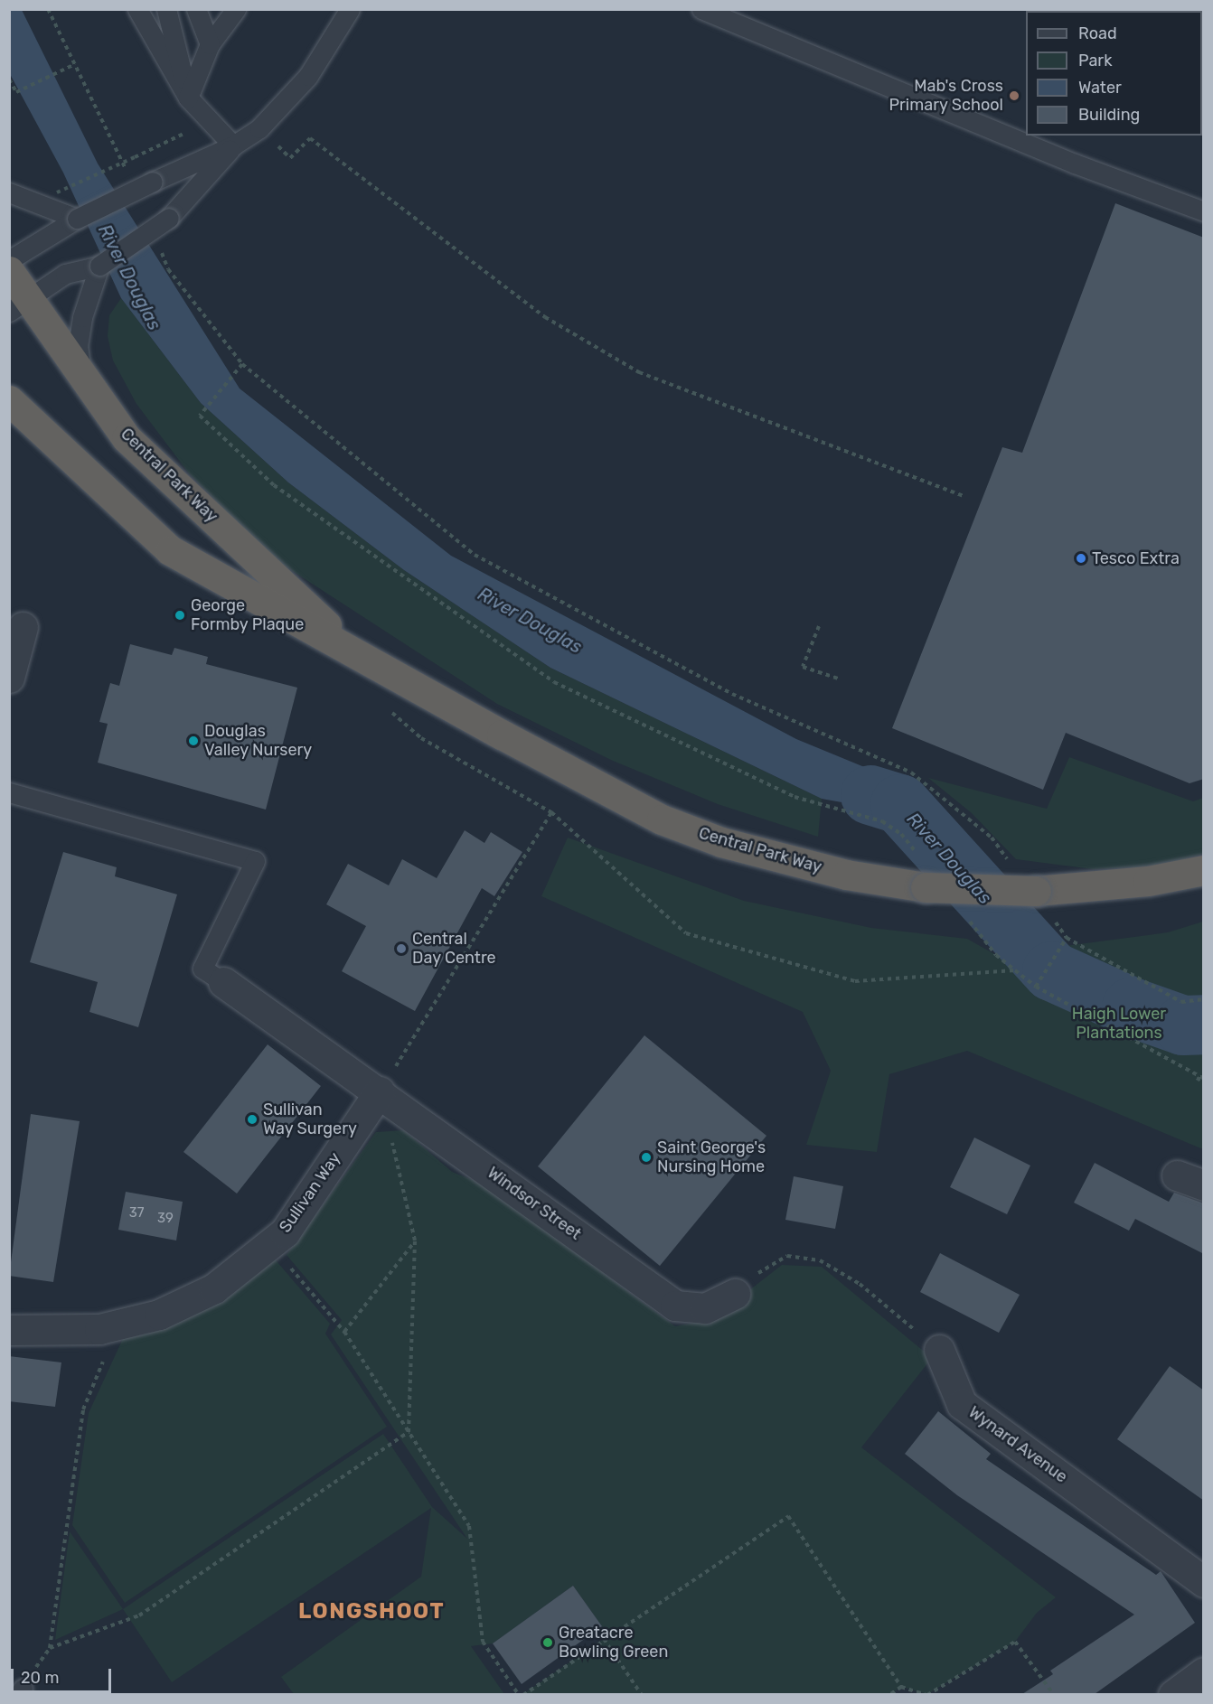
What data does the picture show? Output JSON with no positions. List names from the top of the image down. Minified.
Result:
{"streets":{"highway":["Central Park Way"],"street":["Sullivan Way","Windsor Street","Wynard Avenue"]},"crossings":[["Sullivan Way","Windsor Street"]],"districts":["LONGSHOOT"],"water":["River Douglas"],"parks":["Haigh Lower Plantations"],"places":["Mab's Cross Primary School","Tesco Extra","George Formby Plaque","Douglas Valley Nursery","Central Day Centre","Sullivan Way Surgery","Saint George's Nursing Home","Greatacre Bowling Green"],"house_numbers":["37","39"],"legend":["Road","Park","Water","Building"],"scale_bar":"20 m"}
